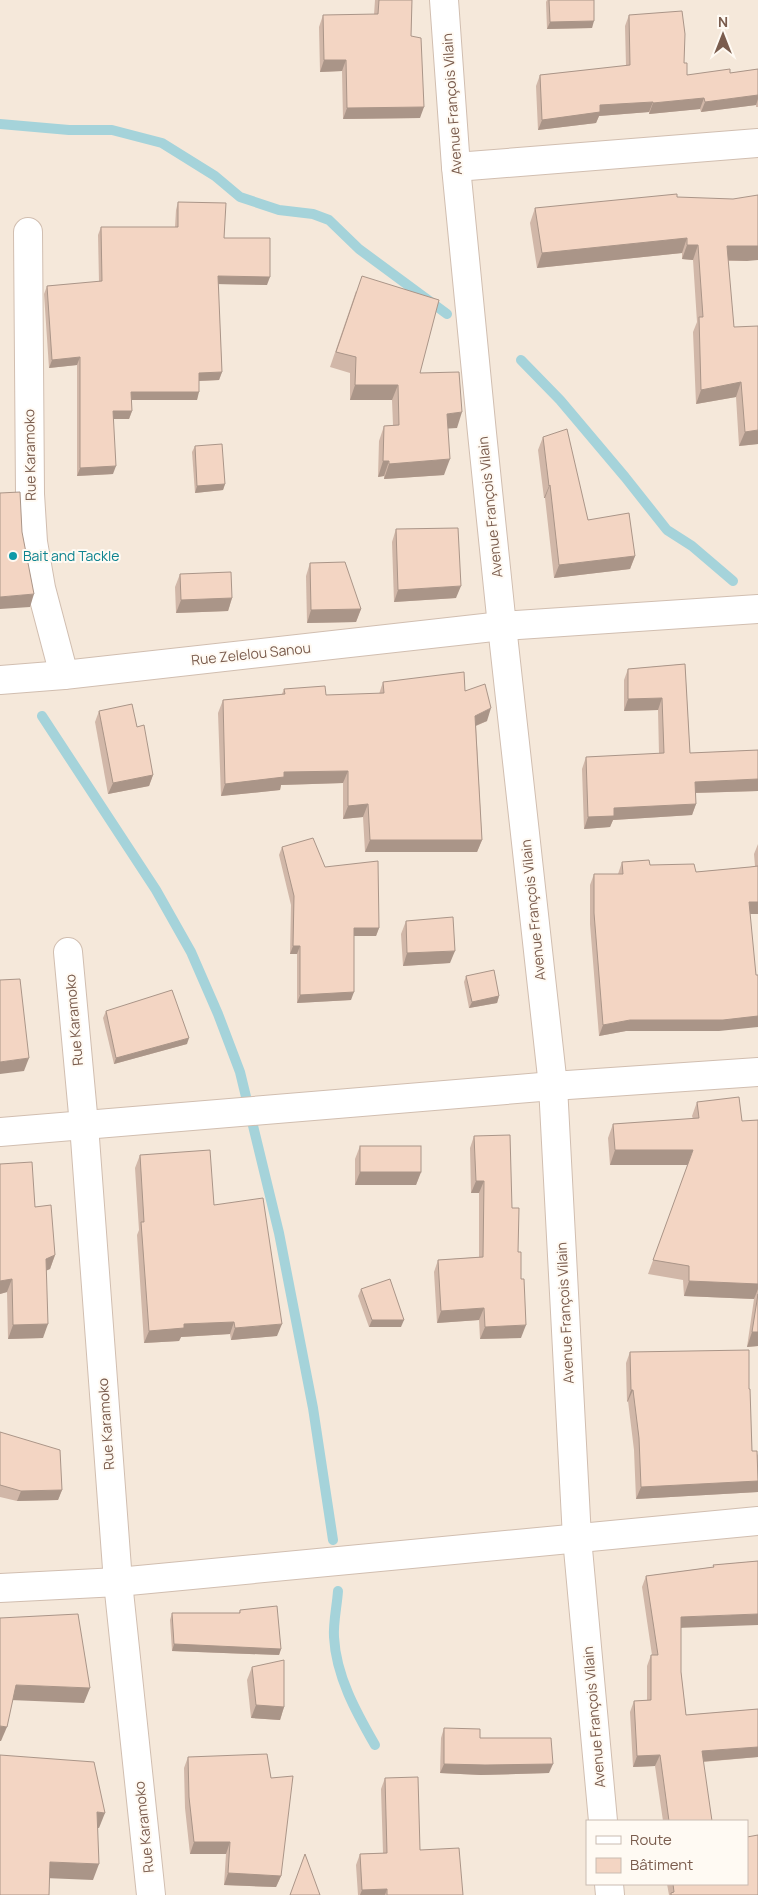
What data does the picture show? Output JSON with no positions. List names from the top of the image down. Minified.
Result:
{"streets":{"street":["Avenue François Vilain","Rue Karamoko","Rue Zelelou Sanou"]},"crossings":[["Avenue François Vilain","Rue Zelelou Sanou"],["Rue Karamoko","Rue Zelelou Sanou"]],"places":["Bait and Tackle"],"legend":["Route","Bâtiment"],"north":"top"}
